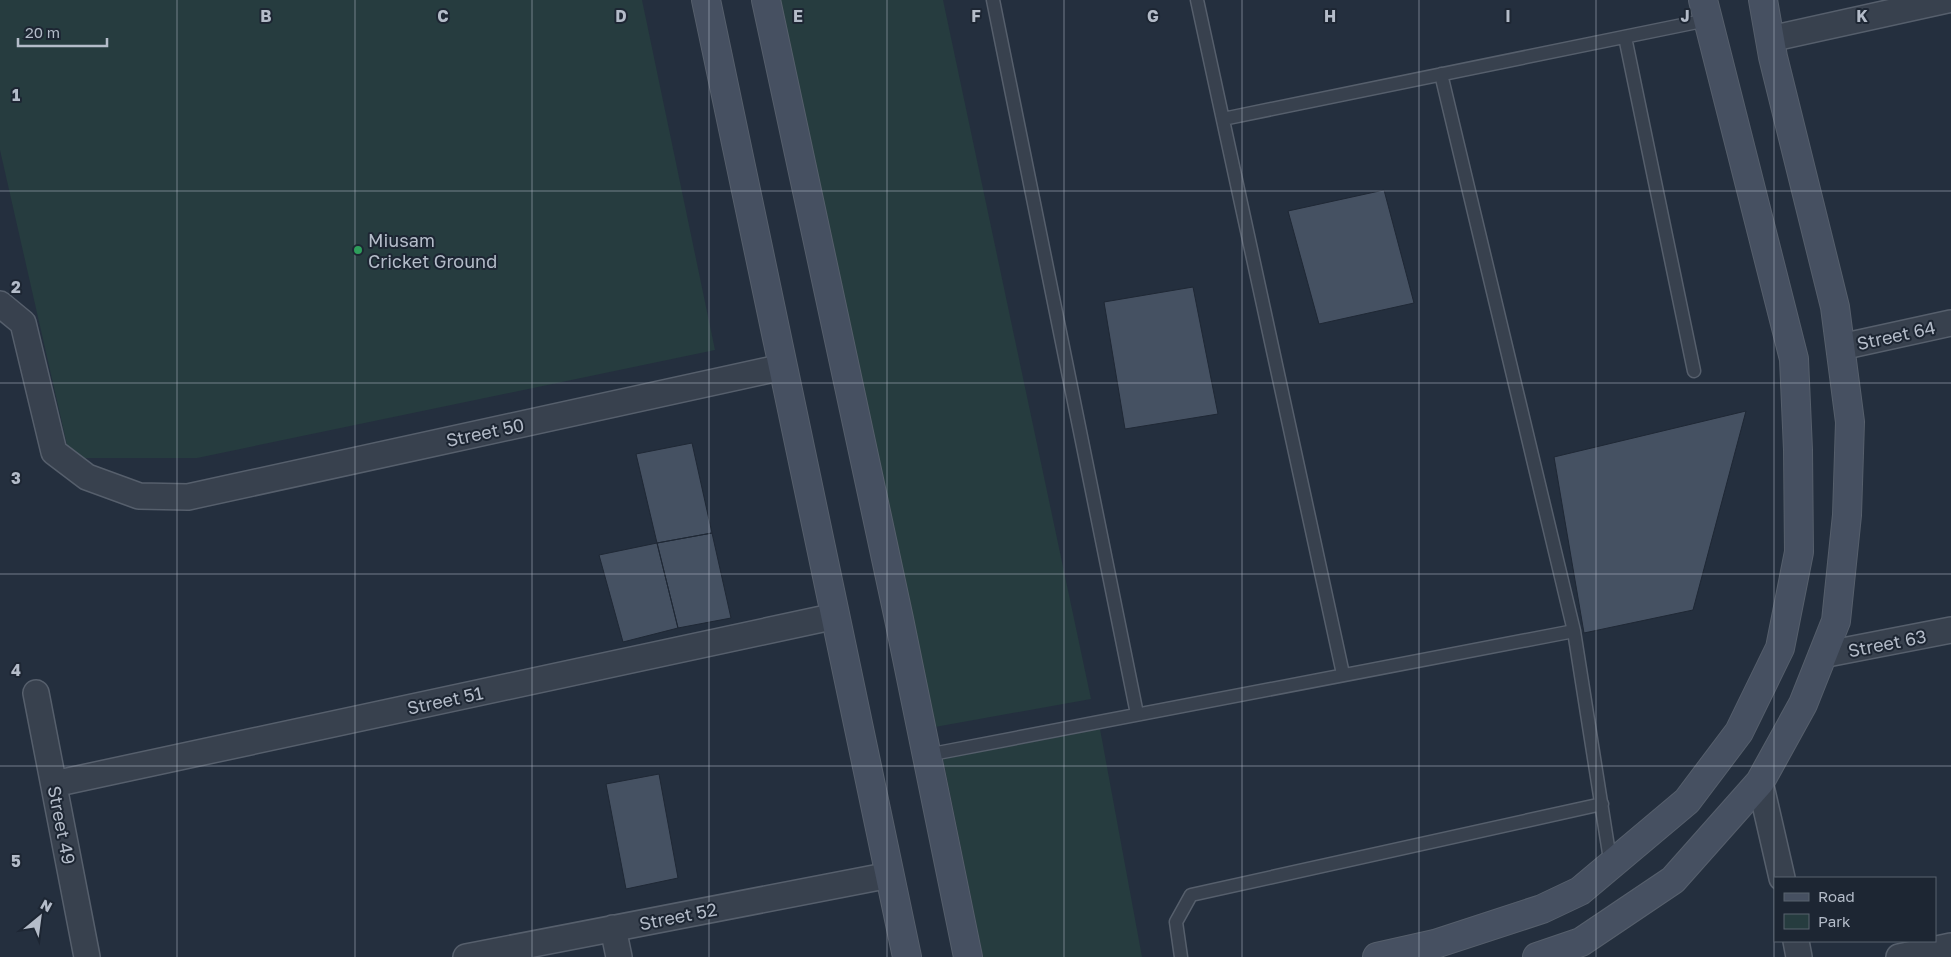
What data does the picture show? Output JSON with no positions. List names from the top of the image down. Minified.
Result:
{"streets":{"street":["Street 64","Street 50","Street 63","Street 51","Street 49","Street 52"]},"crossings":[["Street 51","Street 49"]],"places":["Miusam Cricket Ground"],"legend":["Road","Park"],"scale_bar":"20 m","north":"top right","grid":{"columns":["B","C","D","E","F","G","H","I","J","K"],"rows":["1","2","3","4","5"]}}
